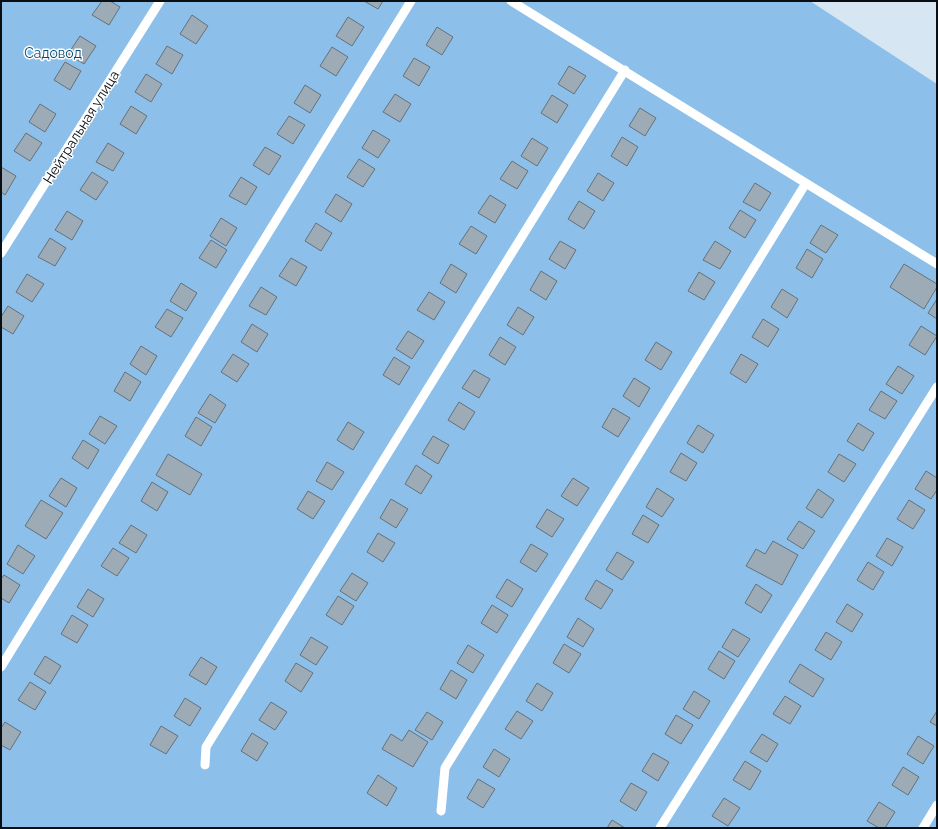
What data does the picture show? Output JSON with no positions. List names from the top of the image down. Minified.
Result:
{"streets":{"lane":["Нейтральная улица"]},"parks":["Садовод"]}
